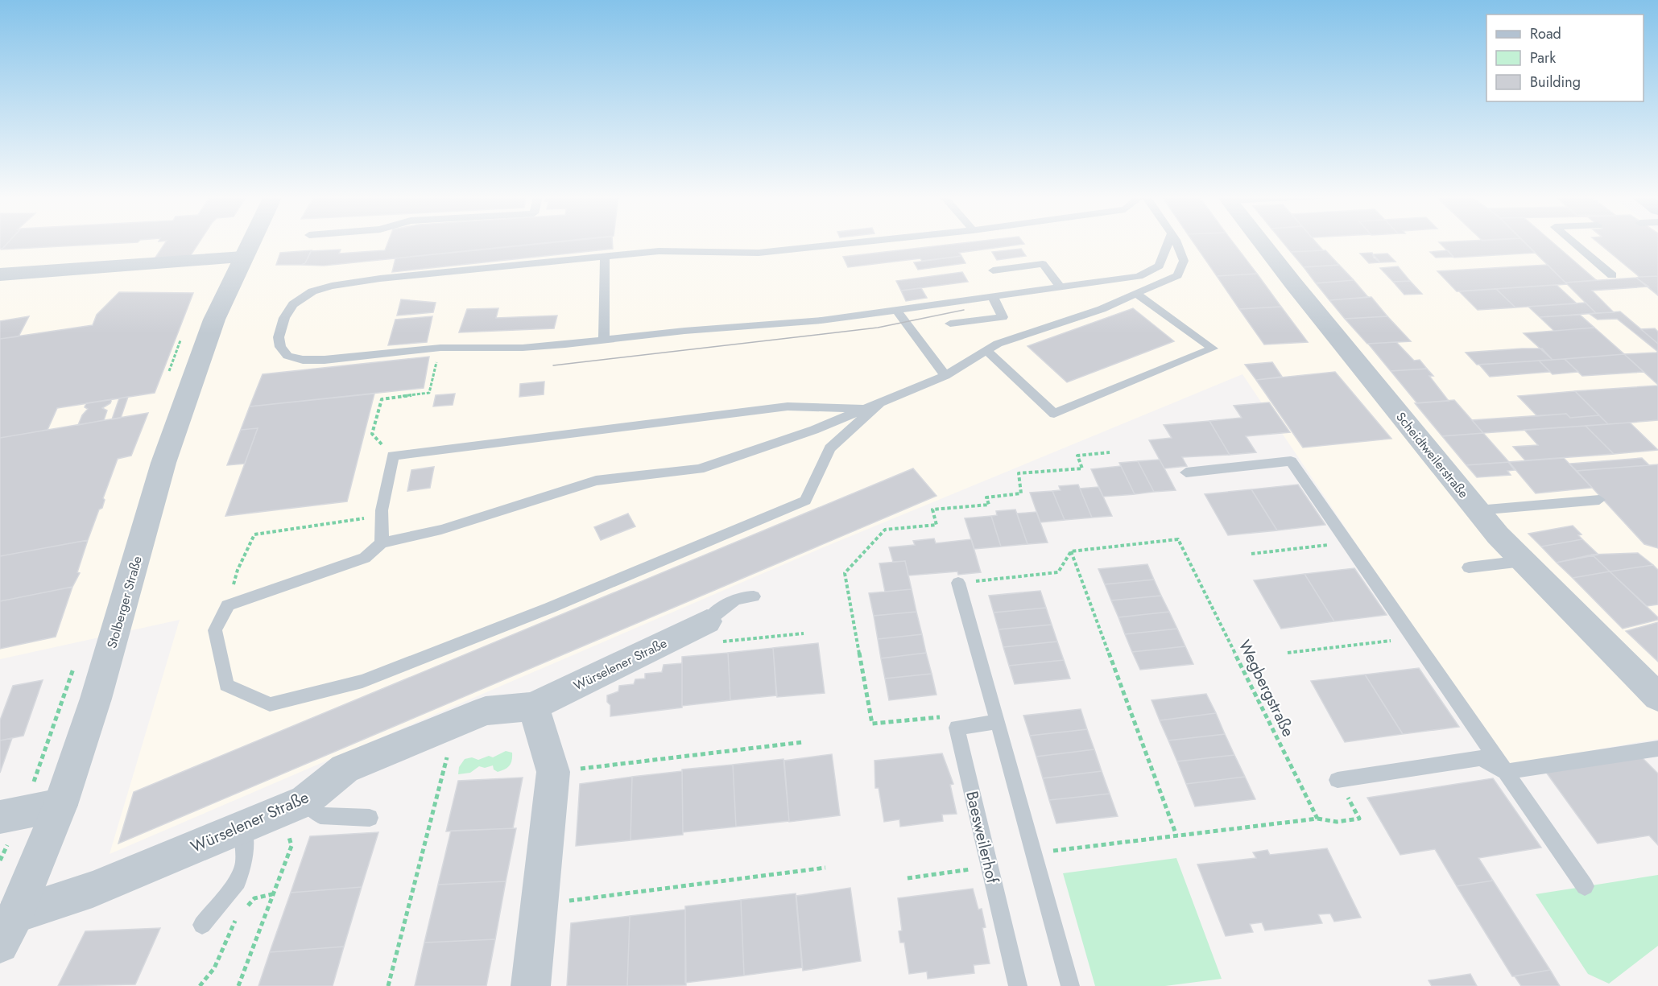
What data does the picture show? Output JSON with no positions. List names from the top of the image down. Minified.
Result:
{"streets":{"street":["Scheidtweilerstraße","Stolberger Straße","Würselener Straße"],"lane":["Baesweilerhof"],"path":["Wegbergstraße"]},"crossings":[["Stolberger Straße","Würselener Straße"]],"legend":["Road","Park","Building"]}
